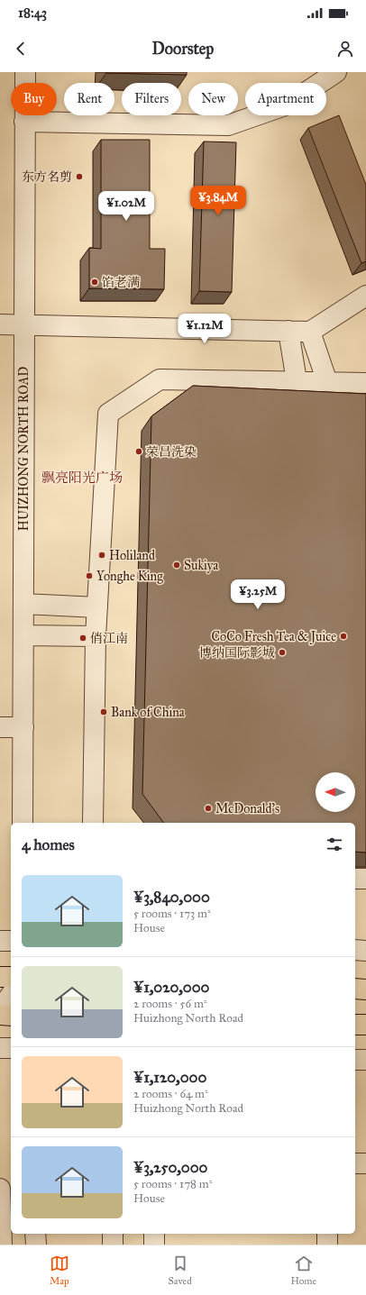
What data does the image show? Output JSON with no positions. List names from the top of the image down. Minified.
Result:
{"streets":{"street":["HUIZHONG NORTH ROAD"]},"districts":["飘亮阳光广场"],"places":["东方名剪","馅老满","荣昌洗染","Holiland","Sukiya","Yonghe King","CoCo Fresh Tea & Juice","俏江南","博纳国际影城","Bank of China","McDonald's"],"north":"left","page":{"status":"18:43","header":"Doorstep","chip":["Buy","Rent","Filters","New","Apartment"],"price":["¥3.84M","¥1.02M","¥1.12M","¥3.25M"],"heading":"4 homes","list":[{"name":"¥3,840,000","note":"5 rooms · 173 m² · House"},{"name":"¥1,020,000","note":"2 rooms · 56 m² · Huizhong North Road"},{"name":"¥1,120,000","note":"2 rooms · 64 m² · Huizhong North Road"},{"name":"¥3,250,000","note":"5 rooms · 178 m² · House"}],"tabs":["Map","Saved","Home"]}}
